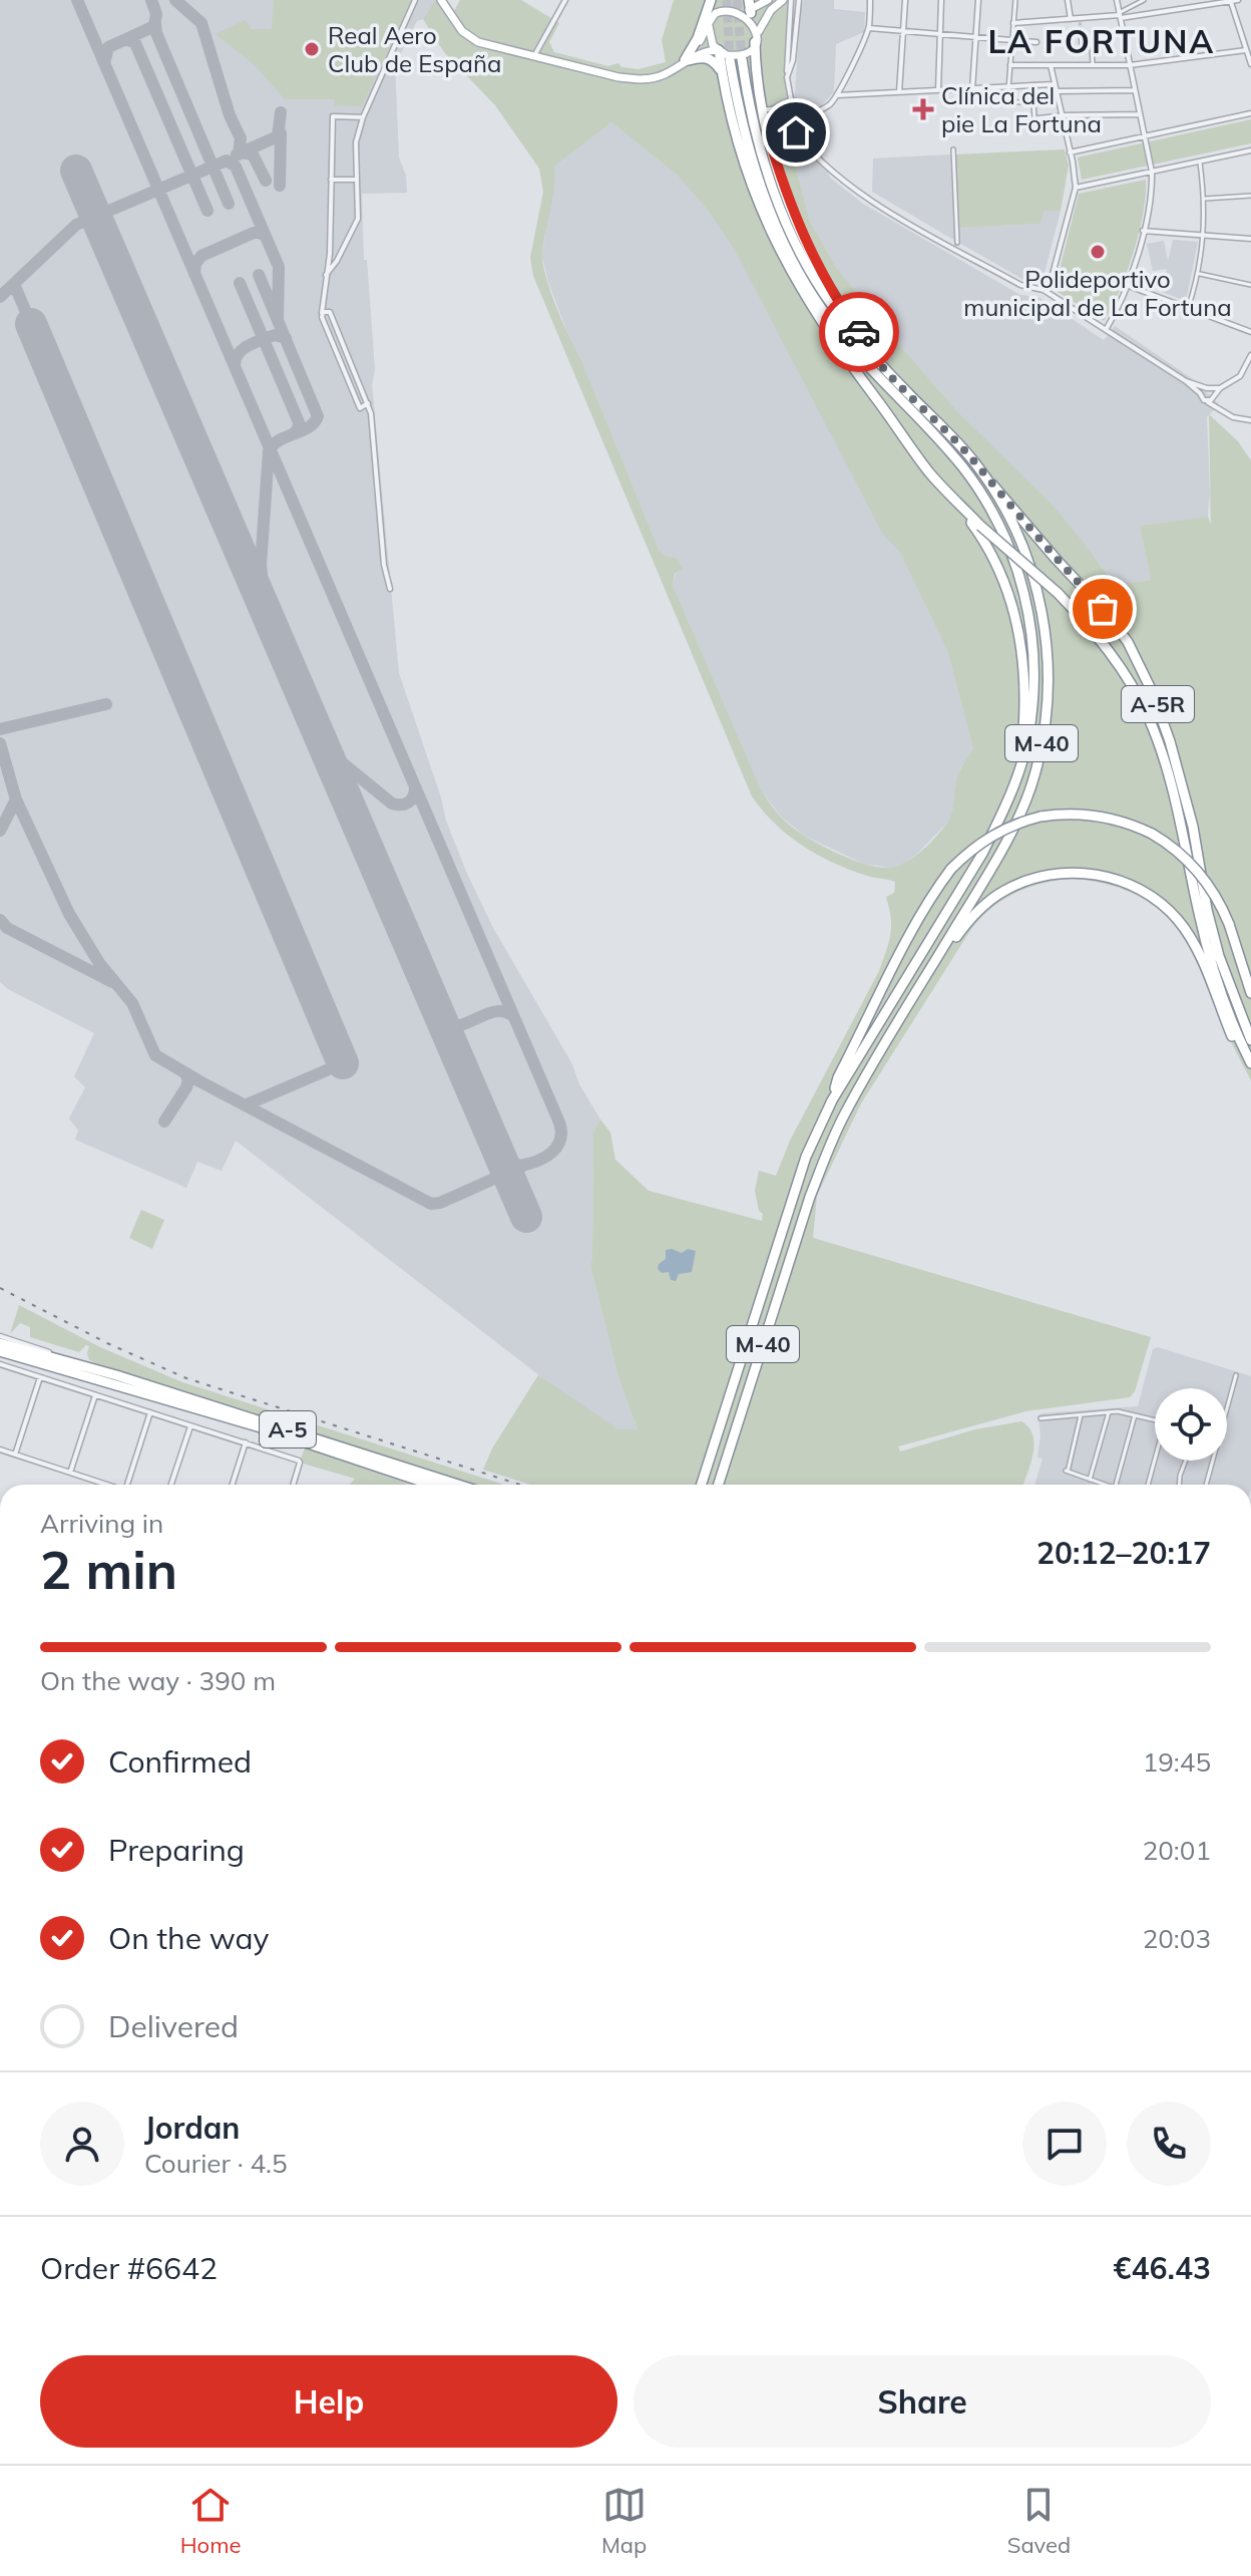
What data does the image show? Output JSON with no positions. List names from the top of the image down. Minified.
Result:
{"streets":{"highway":["A-5R","M-40","A-5"]},"crossings":[["A-5R","M-40"]],"districts":["LA FORTUNA"],"places":{"other":["Real Aero Club de España","Polideportivo municipal de La Fortuna"],"health":["Clínica del pie La Fortuna"]},"page":{"heading":["2 min","Arriving in","20:12–20:17"],"panel":["Jordan","Courier · 4.5","Order #6642","€46.43"],"bar":"On the way · 390 m","list":[["Confirmed","19:45"],["Preparing","20:01"],["On the way","20:03"],"Delivered"],"buttons":["Help","Share"],"tabs":["Home","Map","Saved"]}}
